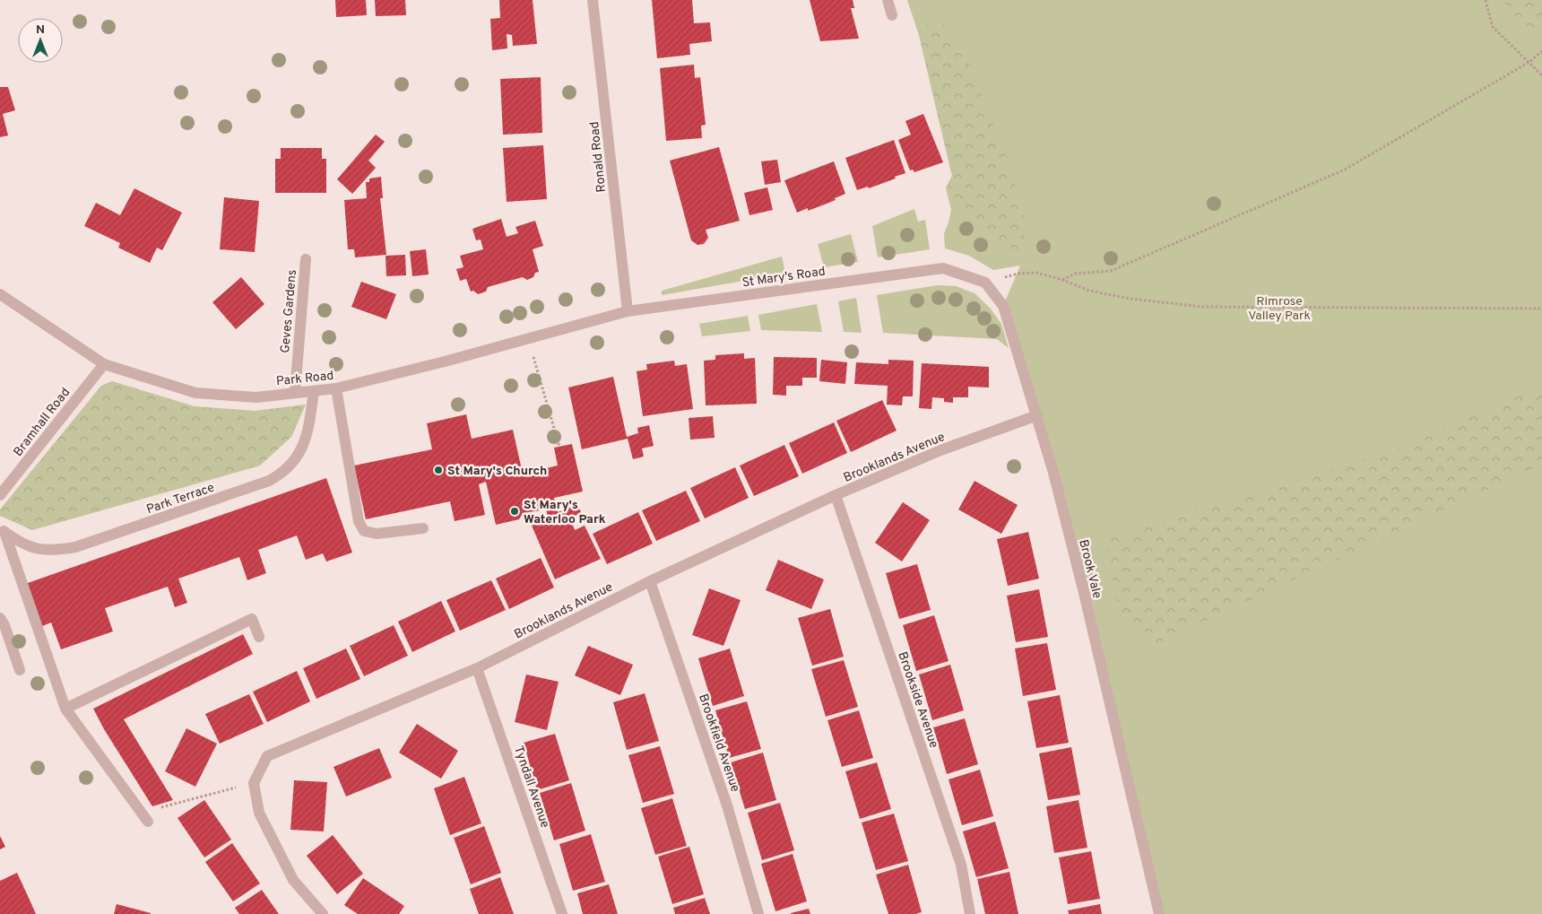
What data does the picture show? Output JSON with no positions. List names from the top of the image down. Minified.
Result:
{"streets":{"street":["Ronald Road","St Mary's Road","Geves Gardens","Park Road","Bramhall Road","Brooklands Avenue","Park Terrace","Brook Vale","Brookside Avenue","Brookfield Avenue","Tyndall Avenue"]},"crossings":[["Ronald Road","St Mary's Road"],["Ronald Road","Park Road"],["St Mary's Road","Park Road"],["St Mary's Road","Brook Vale"],["Geves Gardens","Park Road"],["Park Road","Bramhall Road"],["Park Road","Park Terrace"],["Brooklands Avenue","Brook Vale"],["Brooklands Avenue","Brookside Avenue"],["Brooklands Avenue","Brookfield Avenue"],["Brooklands Avenue","Tyndall Avenue"]],"parks":["Rimrose Valley Park"],"places":["St Mary's Church","St Mary's Waterloo Park"],"north":"top"}
